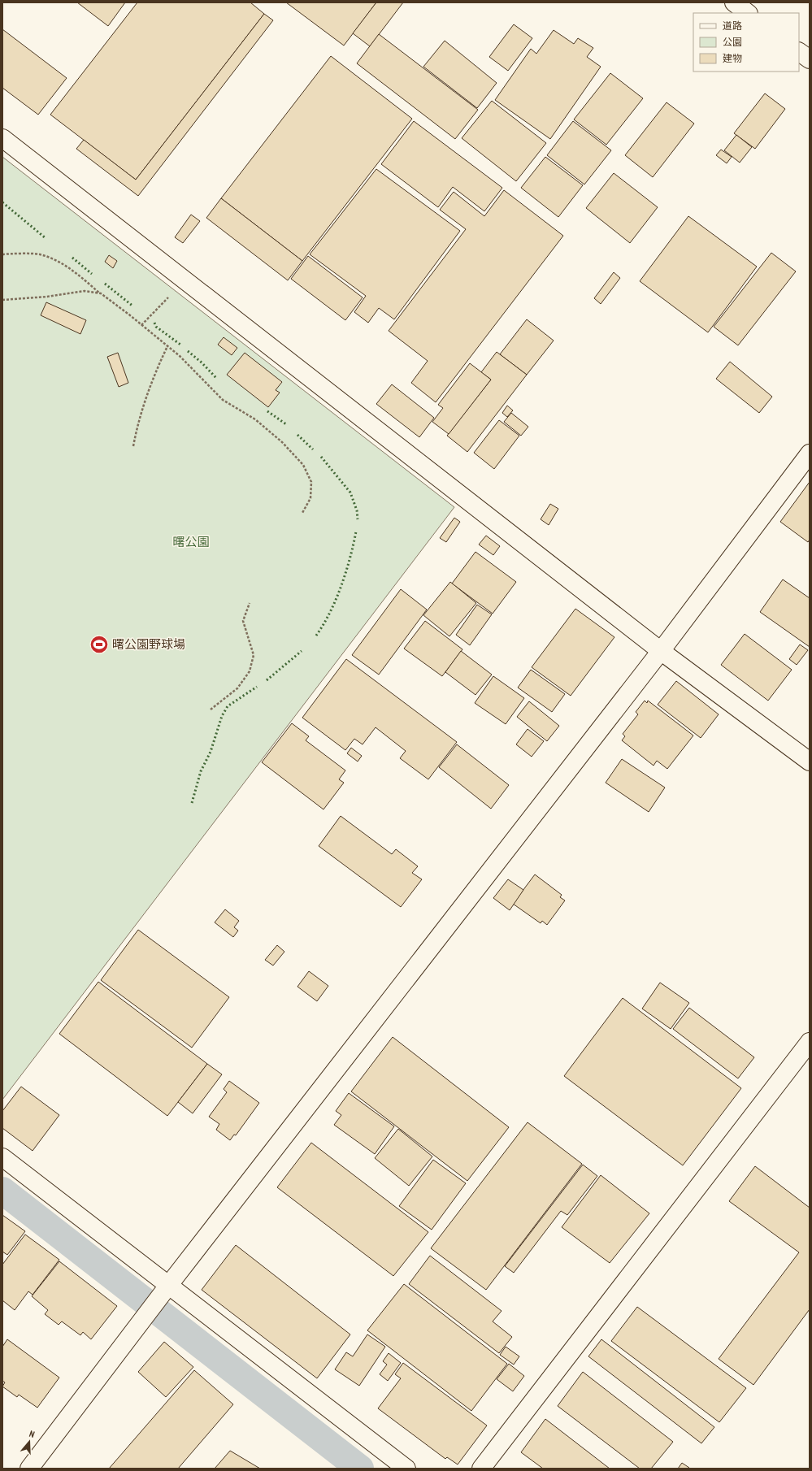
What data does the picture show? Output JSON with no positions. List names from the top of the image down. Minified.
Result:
{"parks":["曙公園"],"places":{"sports":["曙公園野球場"]},"legend":["道路","公園","建物"],"north":"top"}
